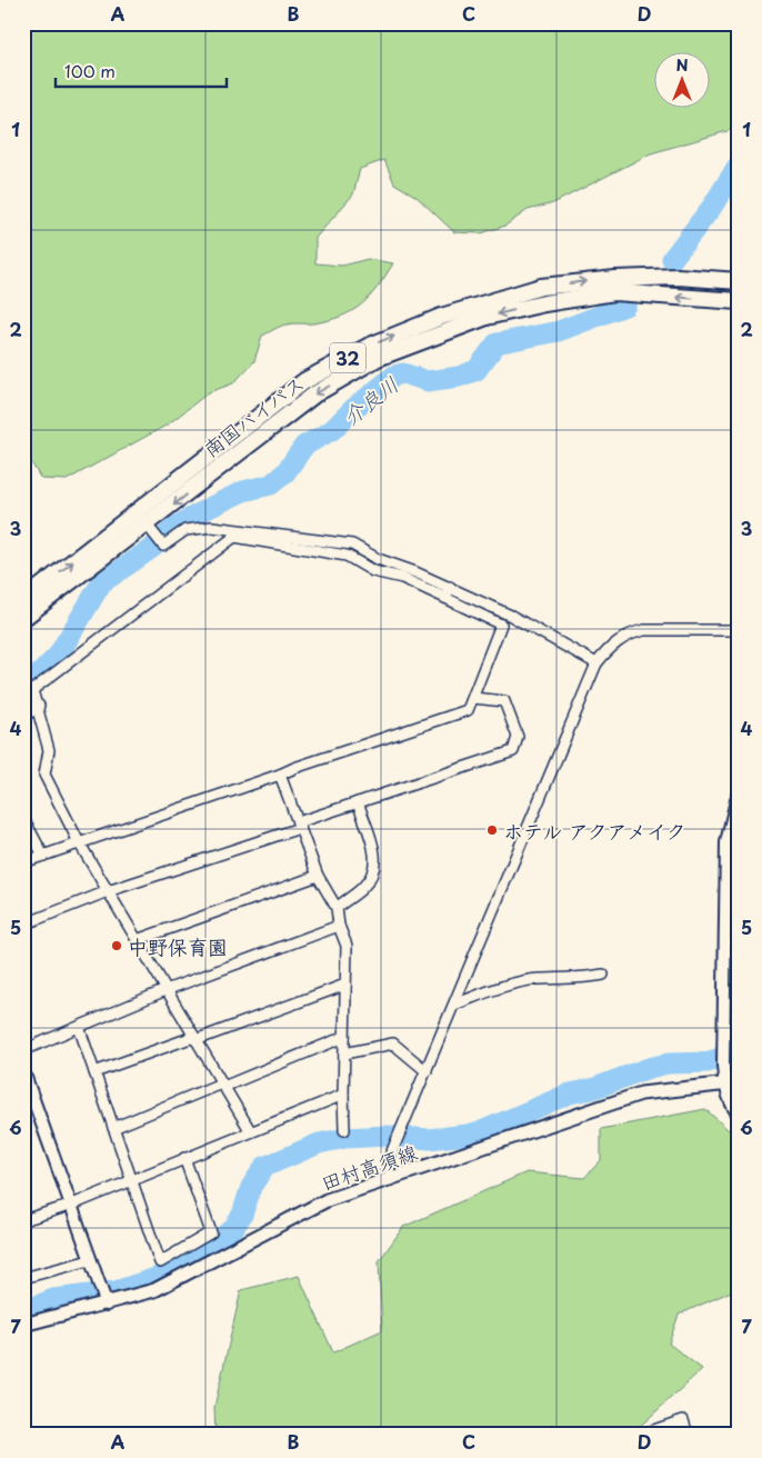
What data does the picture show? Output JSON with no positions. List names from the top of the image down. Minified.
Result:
{"streets":{"highway":["32","南国バイパス"],"main road":["田村高須線"]},"water":["介良川"],"places":["ホテル アクアメイク","中野保育園"],"scale_bar":"100 m","north":"top","grid":{"columns":["A","B","C","D"],"rows":["1","2","3","4","5","6","7"]}}
